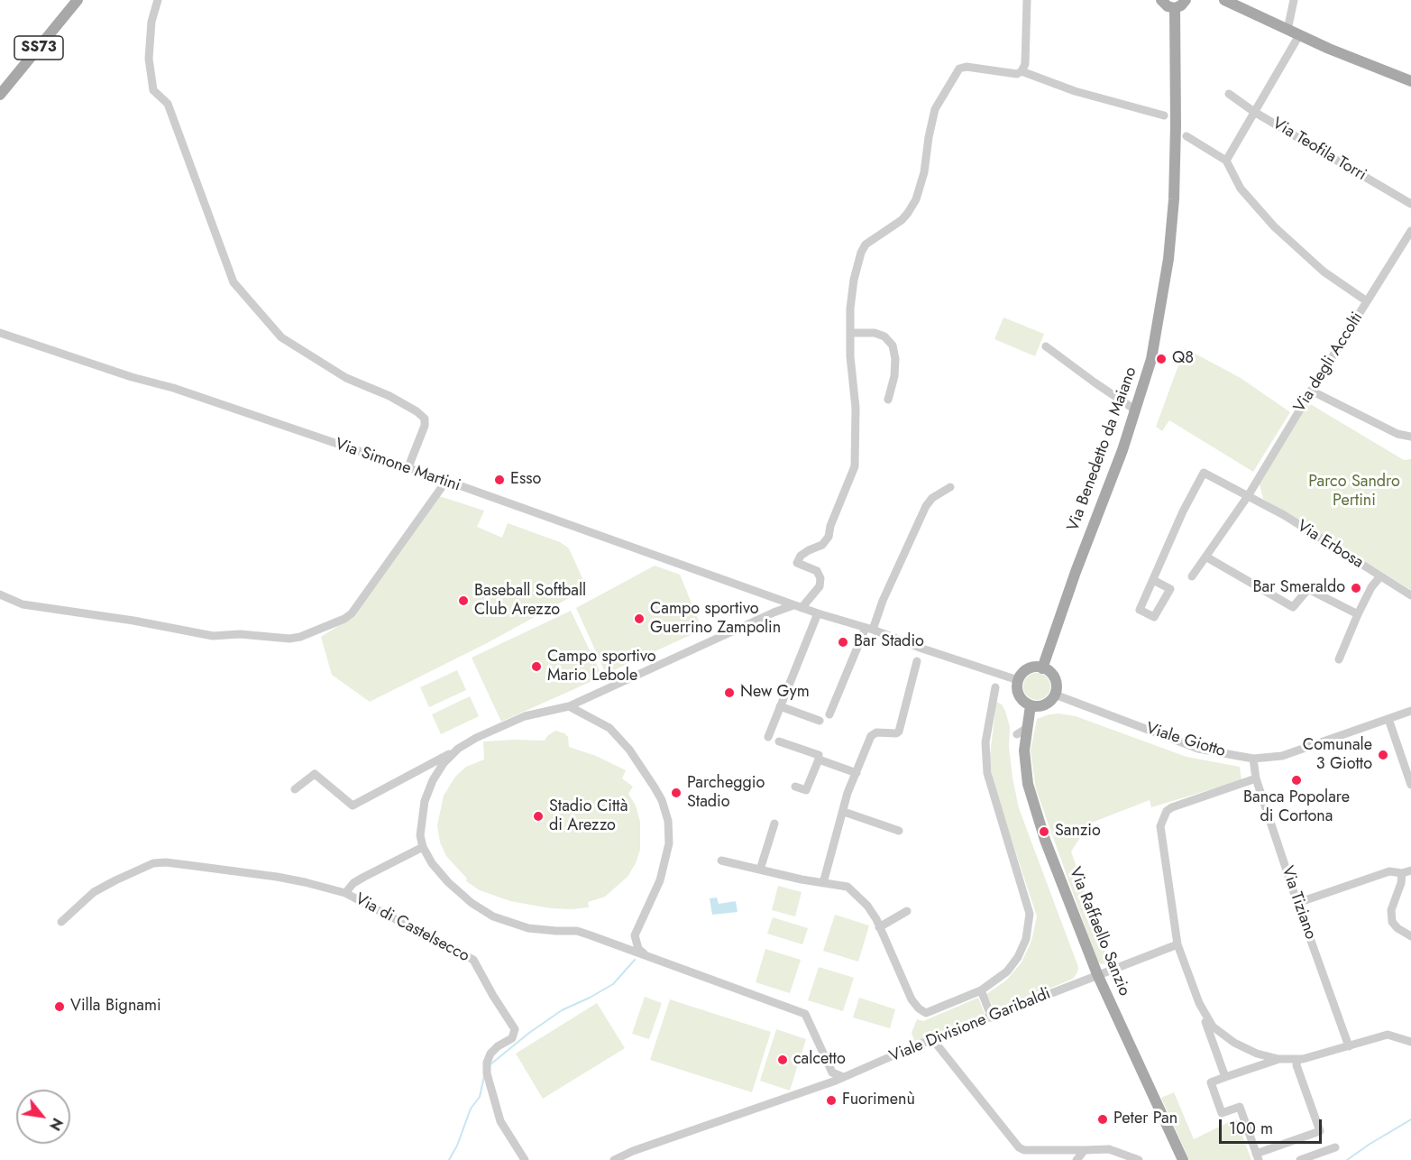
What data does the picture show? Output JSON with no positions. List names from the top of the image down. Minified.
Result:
{"streets":{"main road":["SS73","Via Benedetto da Maiano","Via Raffaello Sanzio"],"street":["Via Teofila Torri","Via degli Accolti","Via Simone Martini","Via Erbosa","Viale Giotto","Via Tiziano","Via di Castelsecco","Viale Divisione Garibaldi"]},"crossings":[["Via degli Accolti","Via Erbosa"],["Via Benedetto da Maiano","Viale Giotto"],["Via Benedetto da Maiano","Via Raffaello Sanzio"],["Viale Giotto","Via Tiziano"],["Viale Giotto","Via Raffaello Sanzio"],["Via Raffaello Sanzio","Viale Divisione Garibaldi"]],"parks":["Parco Sandro Pertini"],"places":["Q8","Esso","Bar Smeraldo","Baseball Softball Club Arezzo","Campo sportivo Guerrino Zampolin","Bar Stadio","Campo sportivo Mario Lebole","New Gym","Comunale 3 Giotto","Banca Popolare di Cortona","Parcheggio Stadio","Stadio Città di Arezzo","Sanzio","Villa Bignami","calcetto","Fuorimenù","Peter Pan"],"scale_bar":"100 m","north":"bottom right"}
